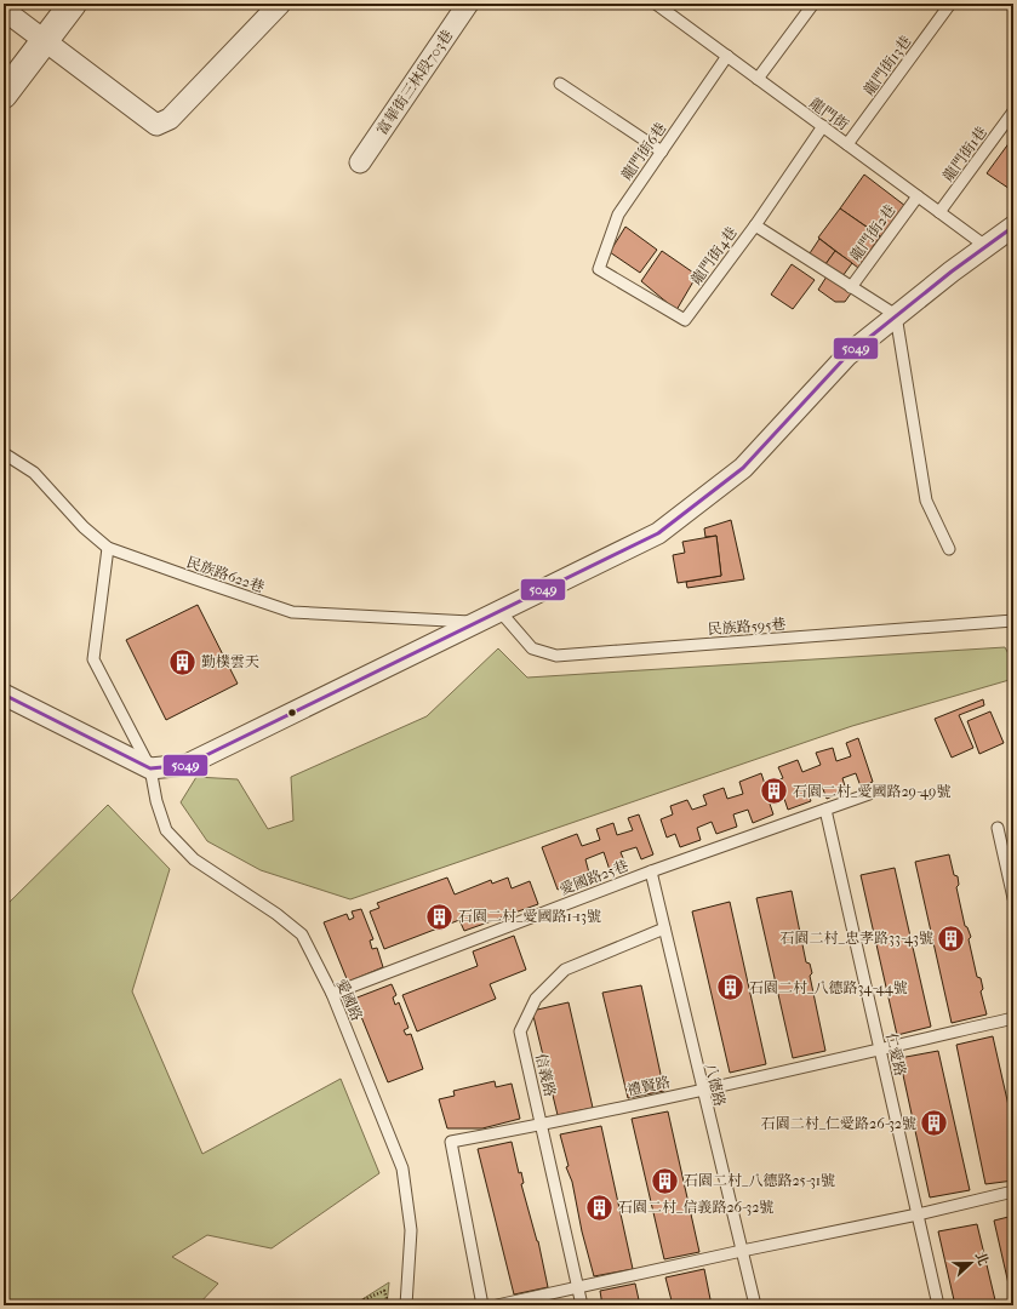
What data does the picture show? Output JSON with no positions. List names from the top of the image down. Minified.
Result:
{"streets":{"street":["富華街三林段703巷"],"lane":["龍門街13巷","龍門街","龍門街6巷","龍門街1巷","龍門街2巷","龍門街4巷","民族路622巷","民族路595巷","愛國路25巷","愛國路","仁愛路","信義路","八德路","禮賢路"]},"crossings":[["龍門街13巷","龍門街"],["龍門街","龍門街6巷"],["龍門街","龍門街1巷"],["龍門街","龍門街2巷"],["龍門街","龍門街4巷"],["龍門街6巷","龍門街4巷"],["民族路622巷","愛國路"],["愛國路25巷","愛國路"],["愛國路25巷","仁愛路"],["愛國路25巷","八德路"],["仁愛路","禮賢路"],["信義路","八德路"],["信義路","禮賢路"],["八德路","禮賢路"]],"places":{"building":["勤樸雲天","石園二村_愛國路29-49號","石園二村_愛國路1-13號","石園二村_忠孝路33-43號","石園二村_八德路34-44號","石園二村_仁愛路26-32號","石園二村_八德路25-31號","石園二村_信義路26-32號"]},"lines":["transit line 5049"],"north":"right"}
